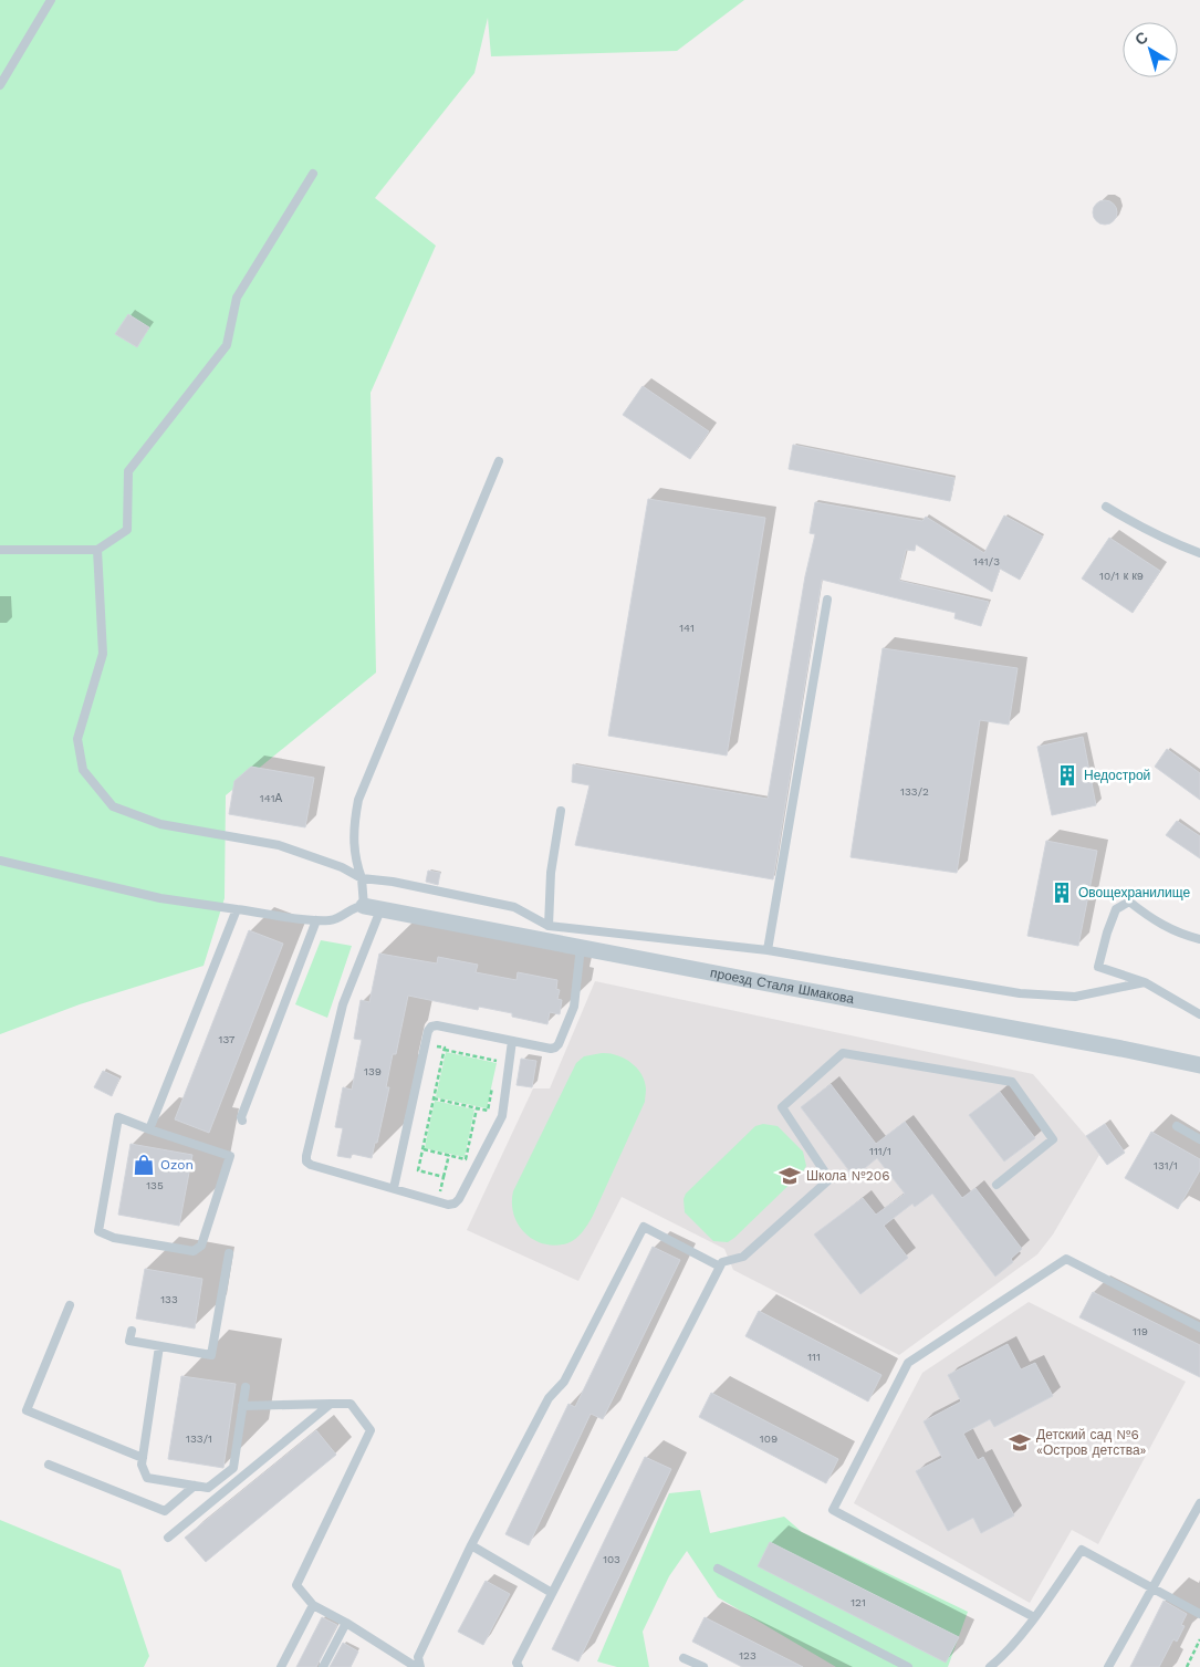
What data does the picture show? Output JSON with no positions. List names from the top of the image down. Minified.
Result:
{"streets":{"street":["проезд Сталя Шмакова"]},"places":{"building":["Недострой","Овощехранилище"],"shop":["Ozon"],"school or university":["Школа №206","Детский сад №6 «Остров детства»"]},"house_numbers":["141/3","10/1 к к9","141","133/2","141А","137","139","111/1","131/1","135","133","119","111","133/1","109","103","121","123"],"north":"top left"}
